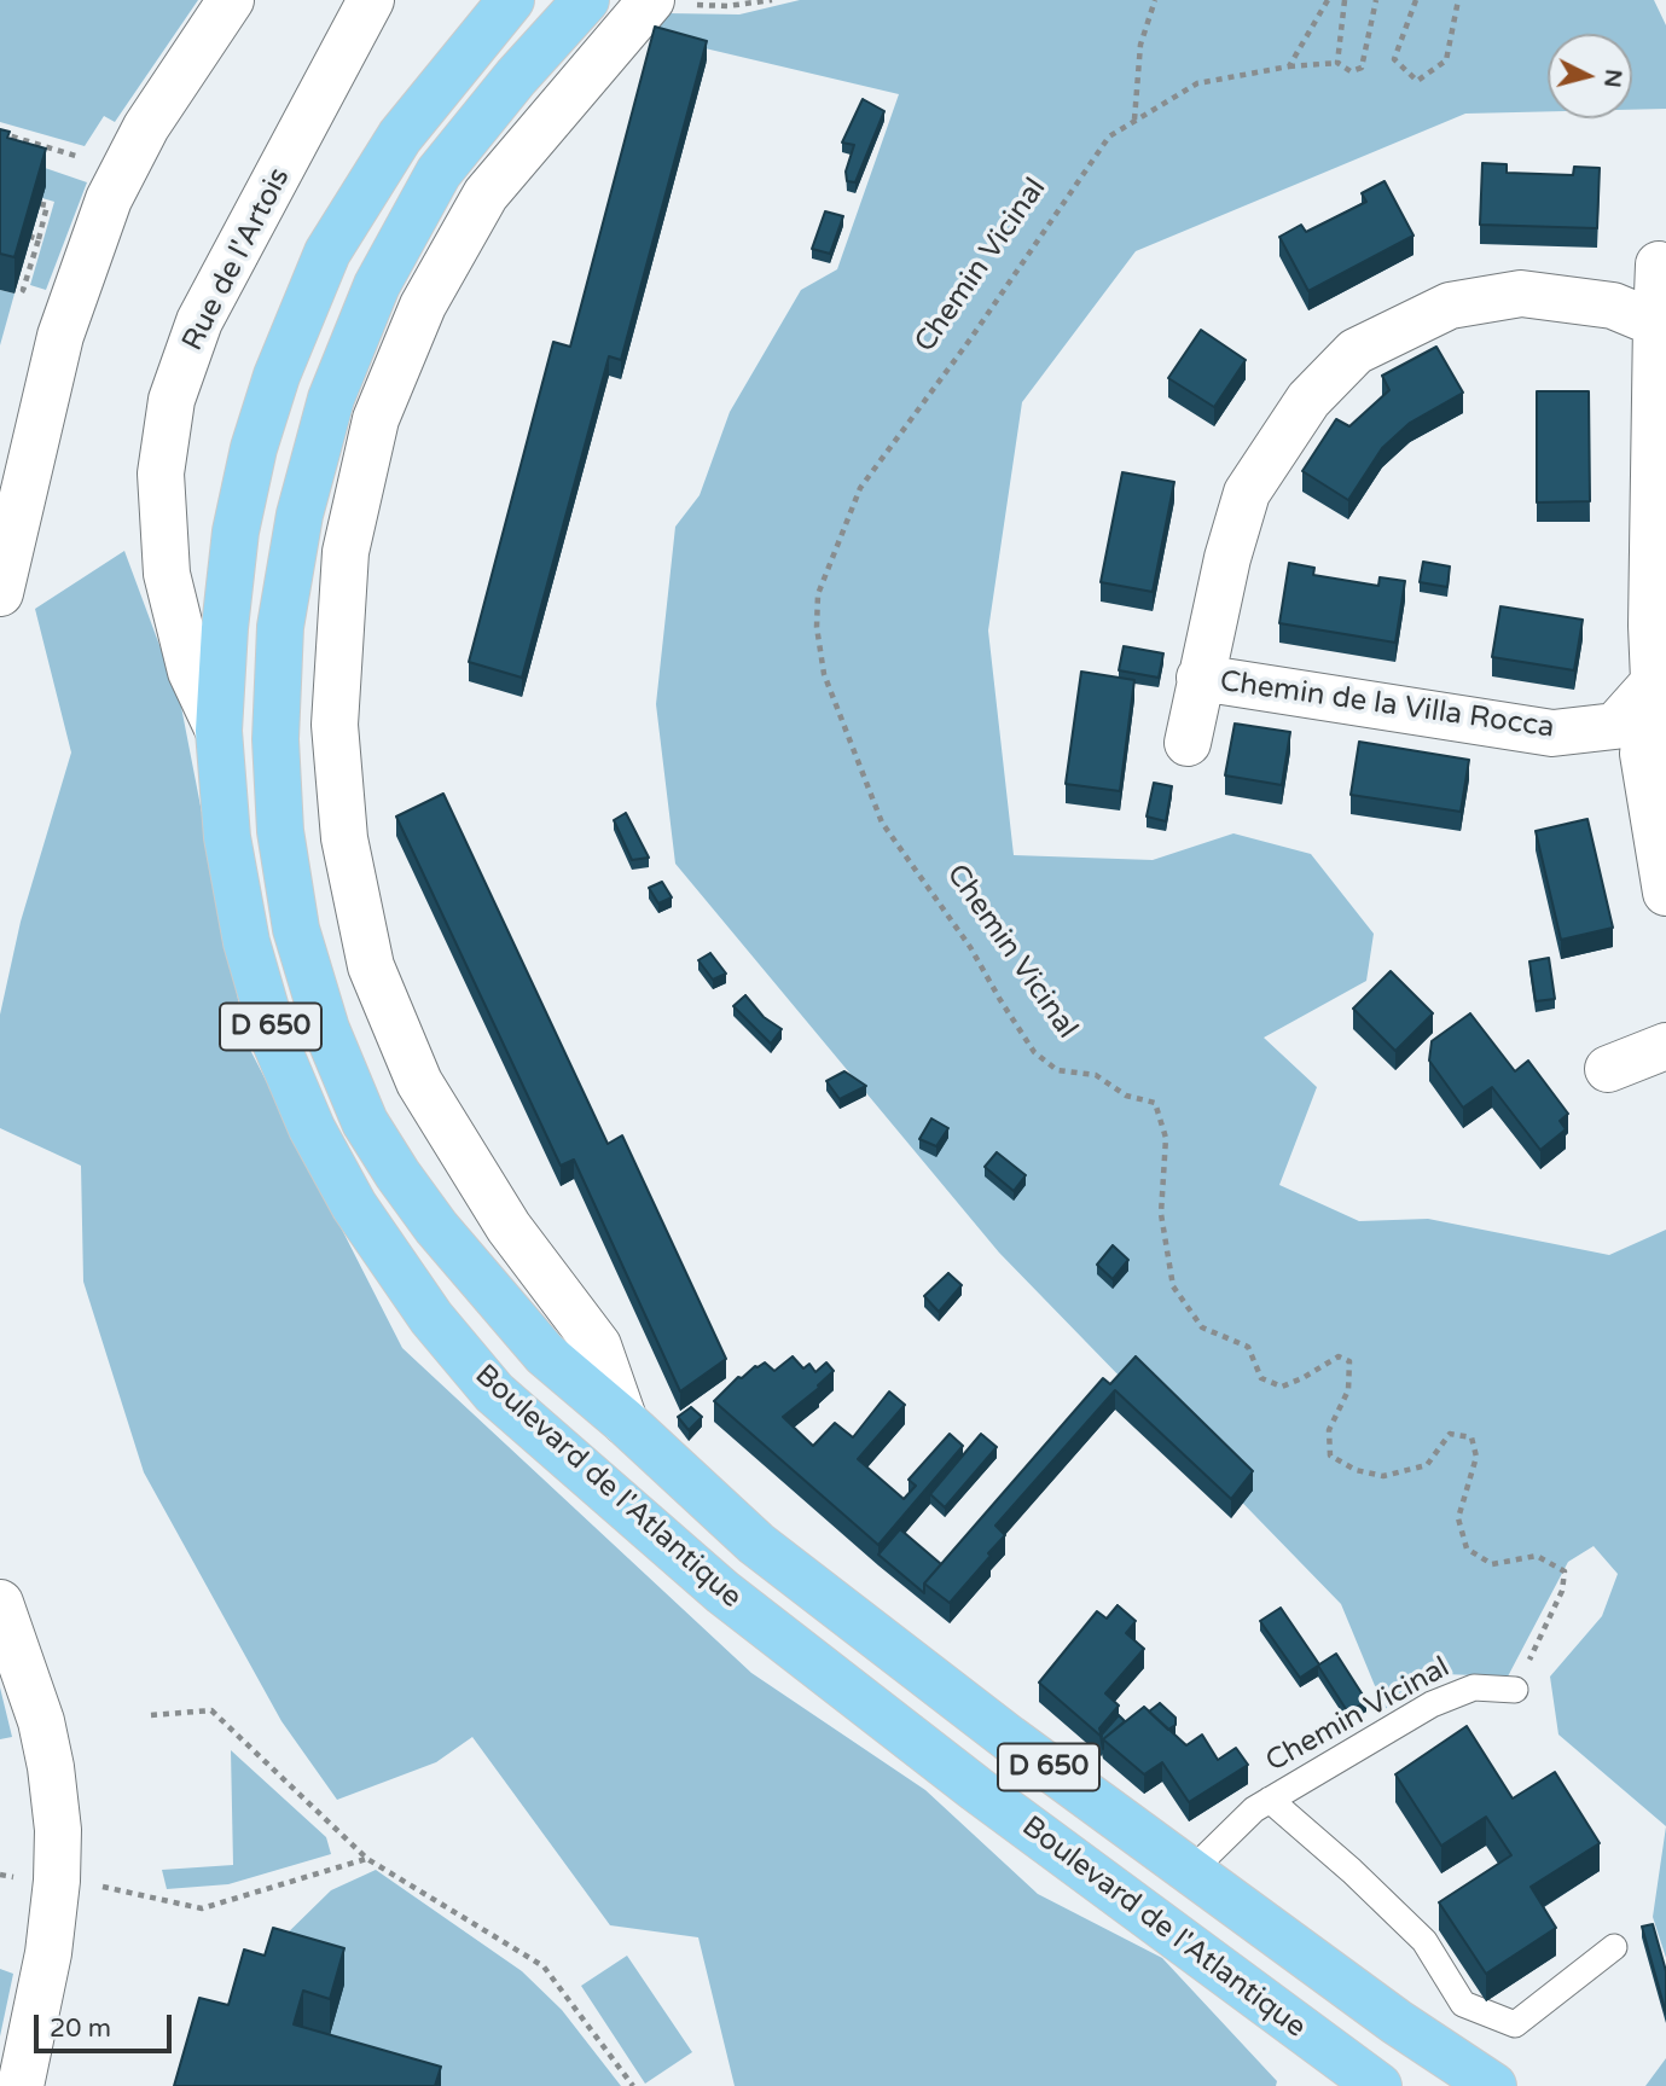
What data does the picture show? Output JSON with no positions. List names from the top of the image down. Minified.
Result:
{"streets":{"main road":["D 650","Boulevard de l'Atlantique"],"street":["Rue de l'Artois","Chemin de la Villa Rocca"],"lane":["Chemin Vicinal"]},"crossings":[["Rue de l'Artois","Boulevard de l'Atlantique"],["Chemin Vicinal","Boulevard de l'Atlantique"]],"scale_bar":"20 m","north":"right"}
